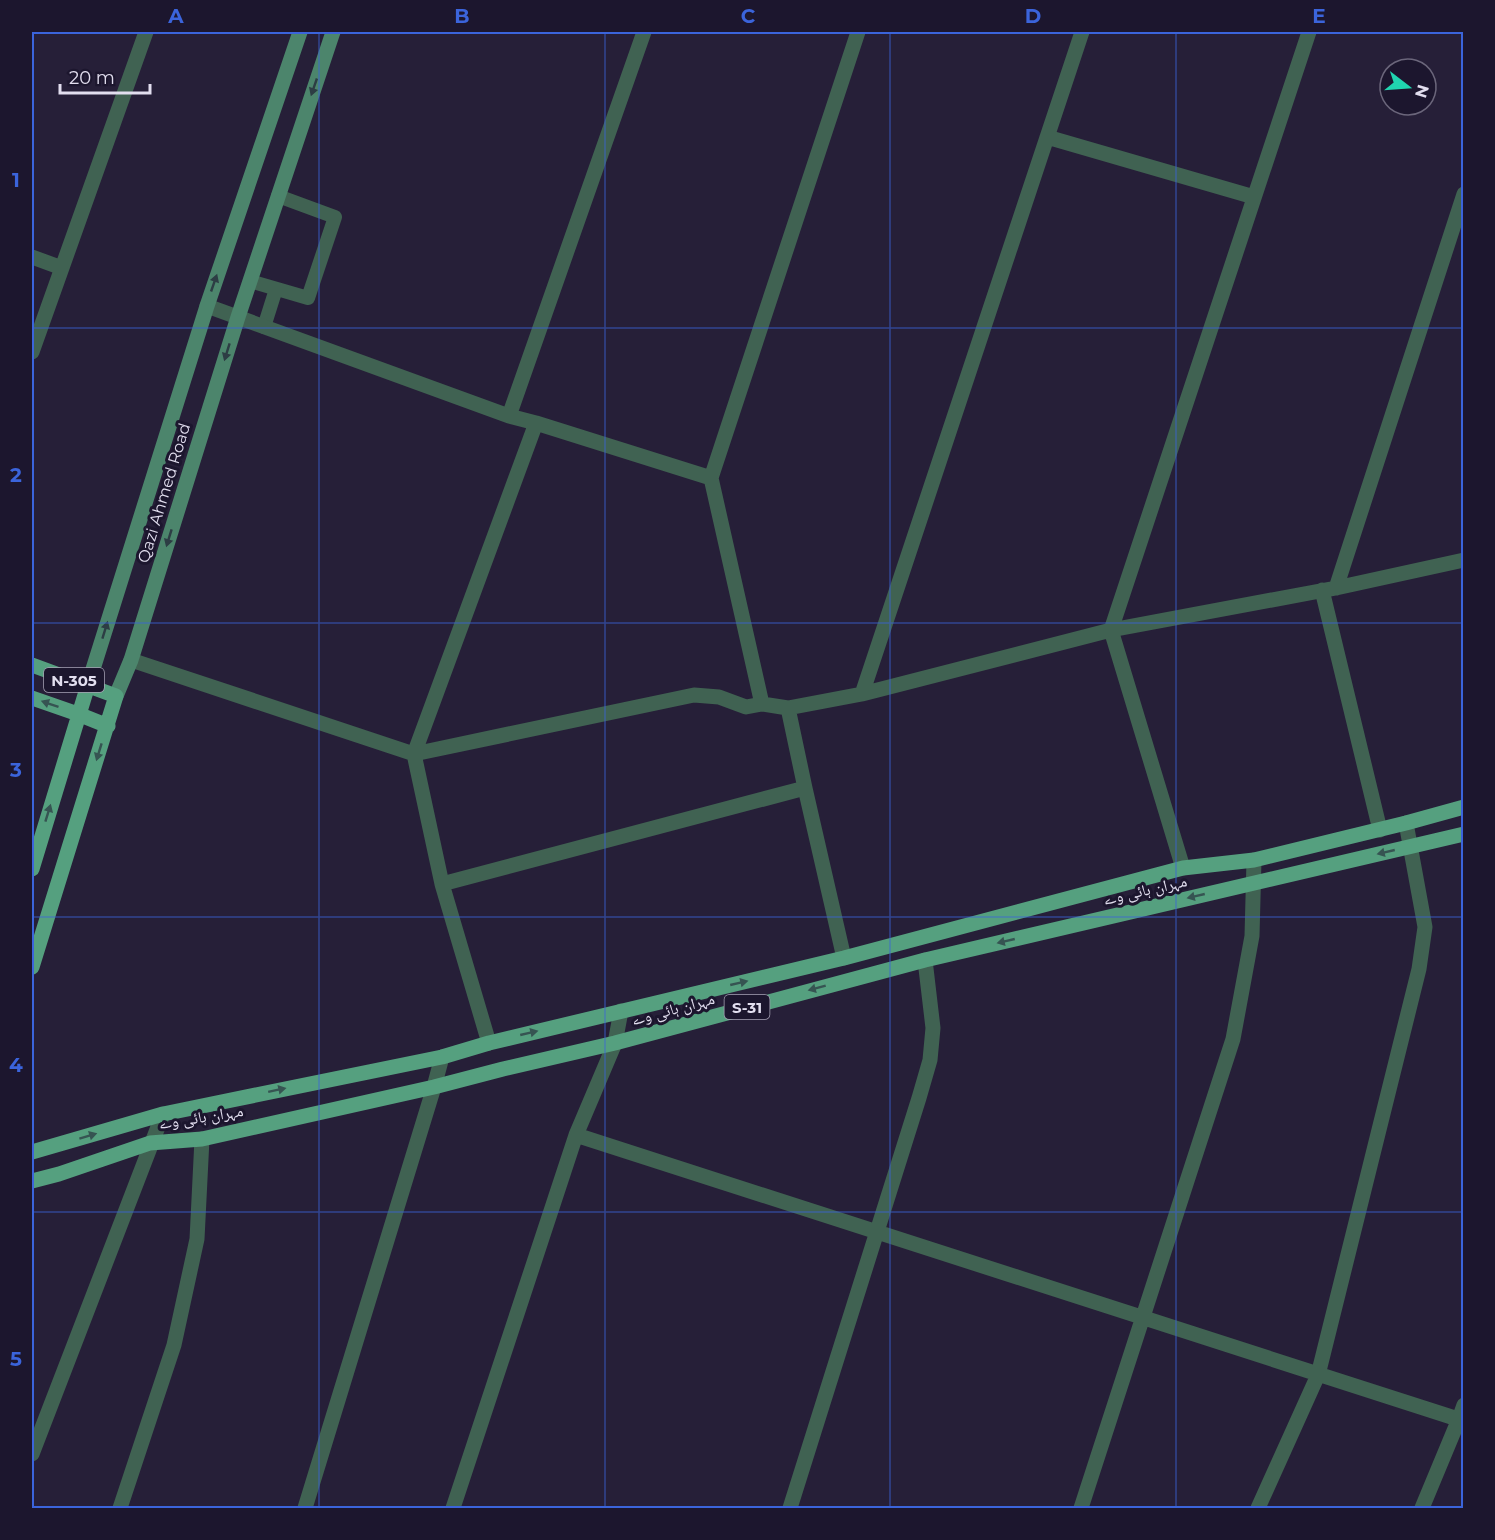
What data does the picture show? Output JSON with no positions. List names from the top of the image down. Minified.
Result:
{"streets":{"main road":["Qazi Ahmed Road","N-305","مہران ہائی وے","S-31"]},"crossings":[["Qazi Ahmed Road","N-305"]],"scale_bar":"20 m","north":"right","grid":{"columns":["A","B","C","D","E"],"rows":["1","2","3","4","5"]}}
